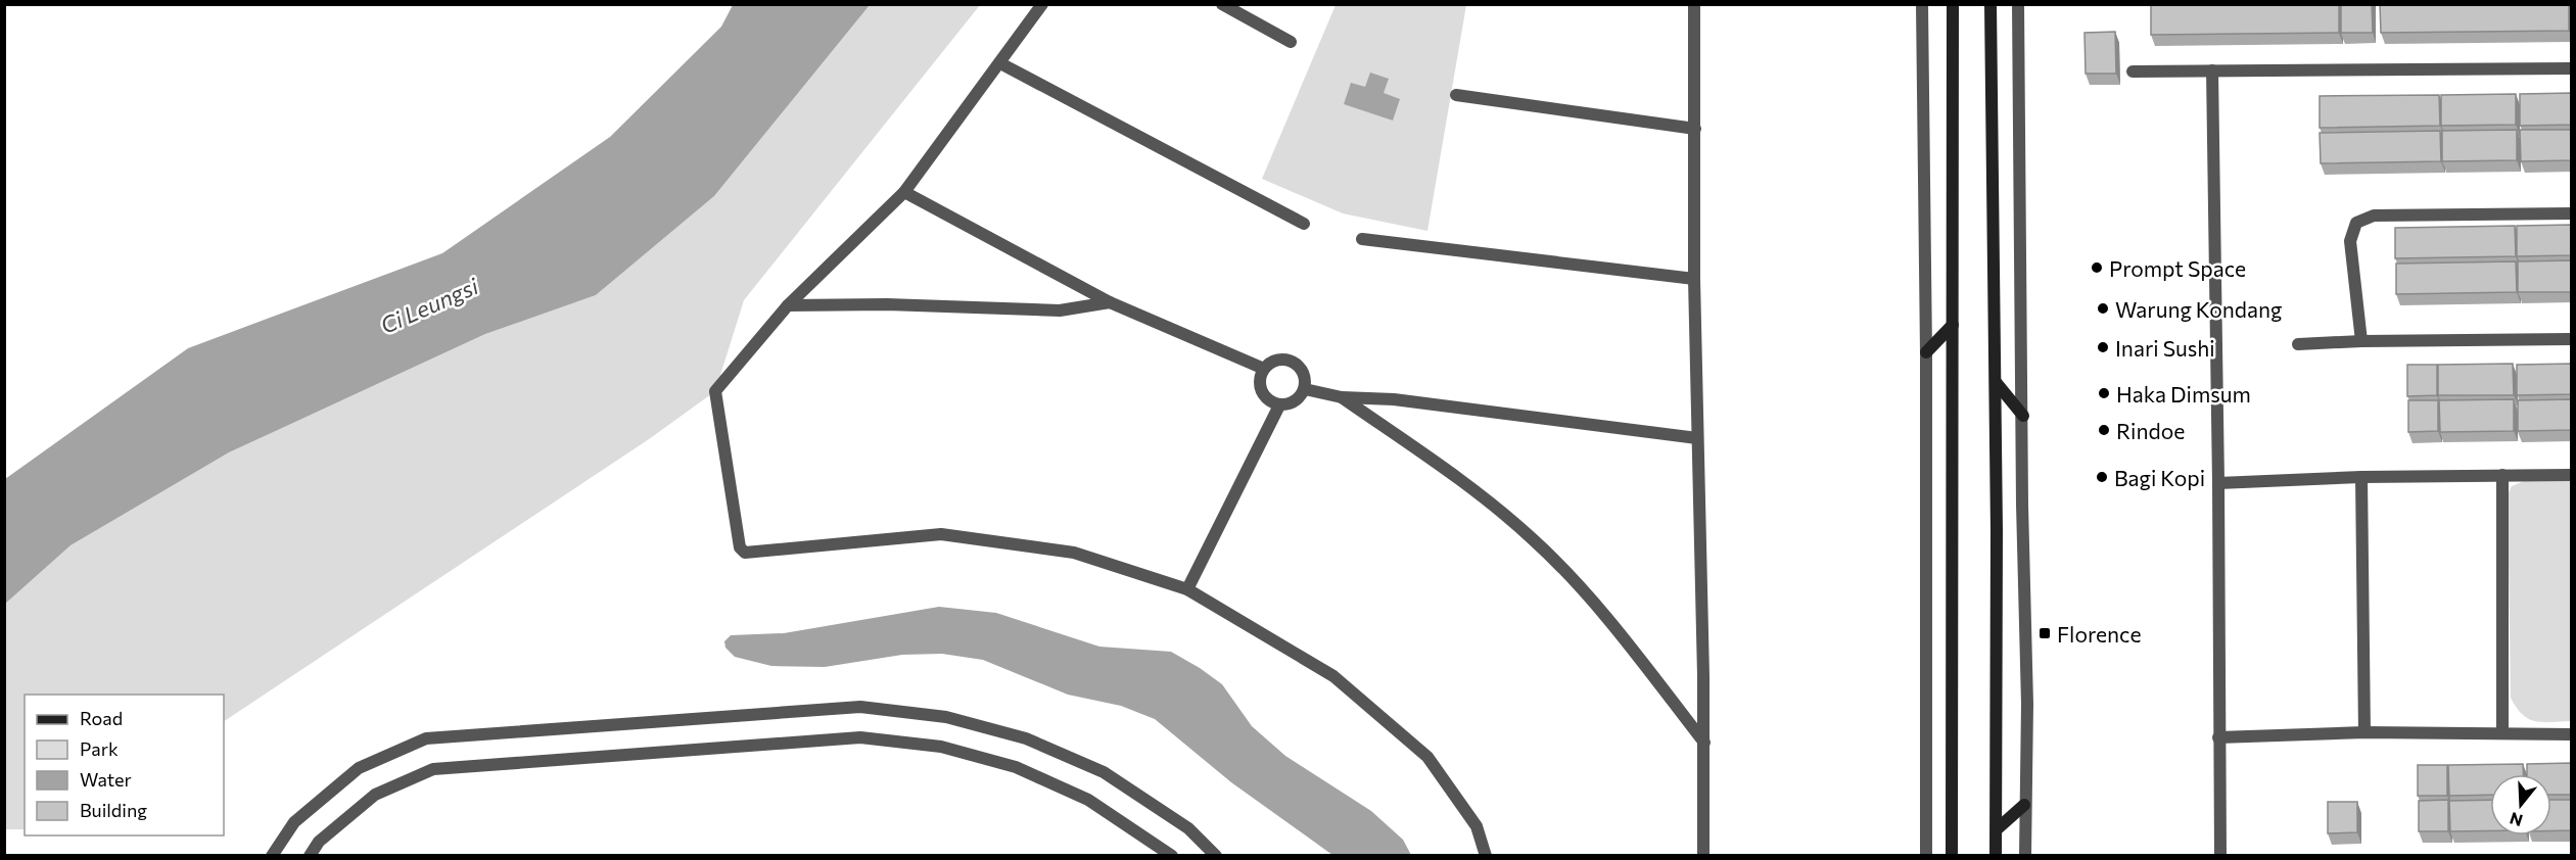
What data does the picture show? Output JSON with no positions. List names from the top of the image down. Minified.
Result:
{"water":["Ci Leungsi"],"places":{"other":["Prompt Space","Warung Kondang","Inari Sushi","Haka Dimsum","Rindoe","Bagi Kopi"],"transit":["Florence"]},"legend":["Road","Park","Water","Building"],"north":"bottom"}
